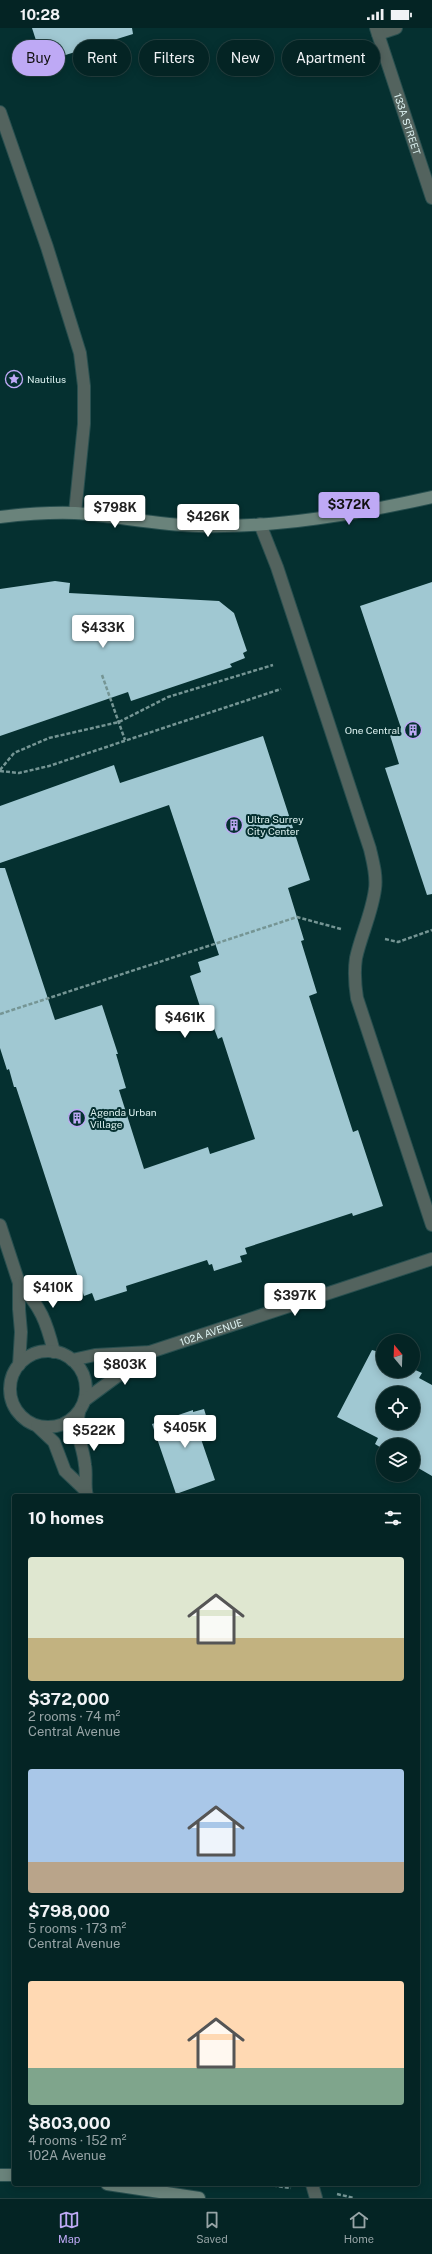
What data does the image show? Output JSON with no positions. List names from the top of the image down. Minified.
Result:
{"streets":{"street":["133A STREET","102A AVENUE"]},"places":{"place":["Nautilus"],"building":["One Central","Ultra Surrey City Center","Agenda Urban Village"]},"north":"top","page":{"status":"10:28","chip":["Buy","Rent","Filters","New","Apartment"],"price":["$372K","$798K","$426K","$433K","$461K","$410K","$397K","$803K","$405K","$522K"],"heading":"10 homes","list":[{"name":"$372,000","note":"2 rooms · 74 m² · Central Avenue"},{"name":"$798,000","note":"5 rooms · 173 m² · Central Avenue"},{"name":"$803,000","note":"4 rooms · 152 m² · 102A Avenue"}],"tabs":["Map","Saved","Home"]}}
